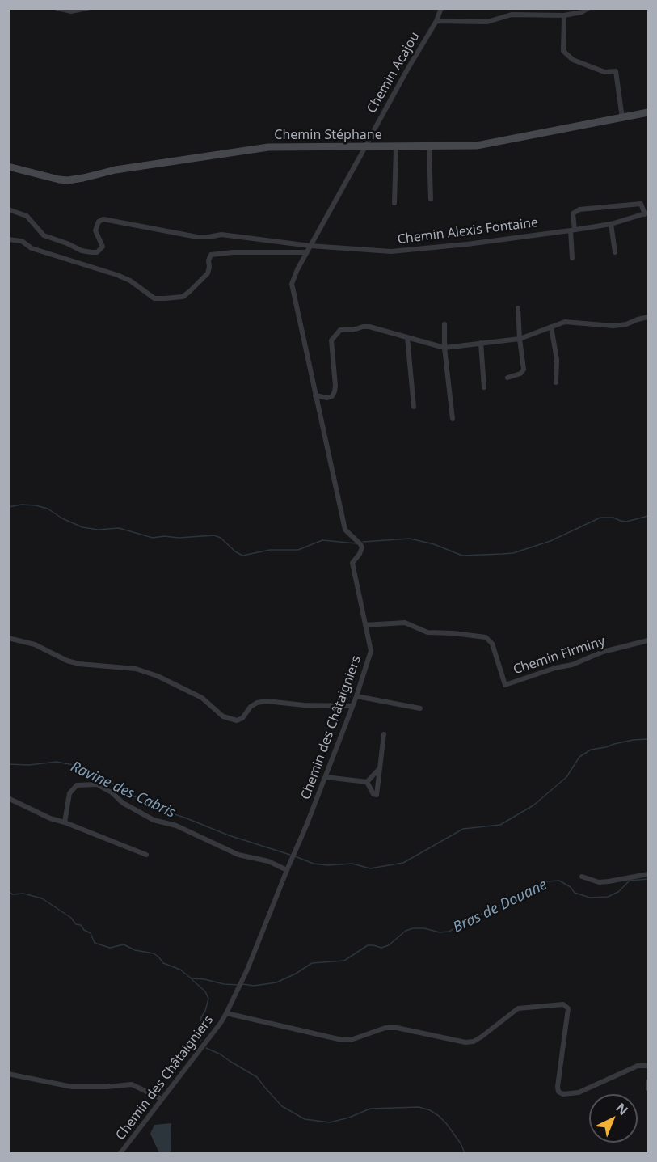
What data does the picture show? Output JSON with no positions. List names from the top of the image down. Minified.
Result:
{"streets":{"main road":["Chemin Stéphane"],"street":["Chemin Acajou","Chemin Alexis Fontaine","Chemin Firminy","Chemin des Châtaigniers"]},"crossings":[["Chemin Acajou","Chemin Stéphane"],["Chemin Acajou","Chemin des Châtaigniers"],["Chemin Stéphane","Chemin des Châtaigniers"],["Chemin Alexis Fontaine","Chemin des Châtaigniers"],["Chemin Firminy","Chemin des Châtaigniers"]],"water":["Ravine des Cabris","Bras de Douane"],"north":"top right"}
